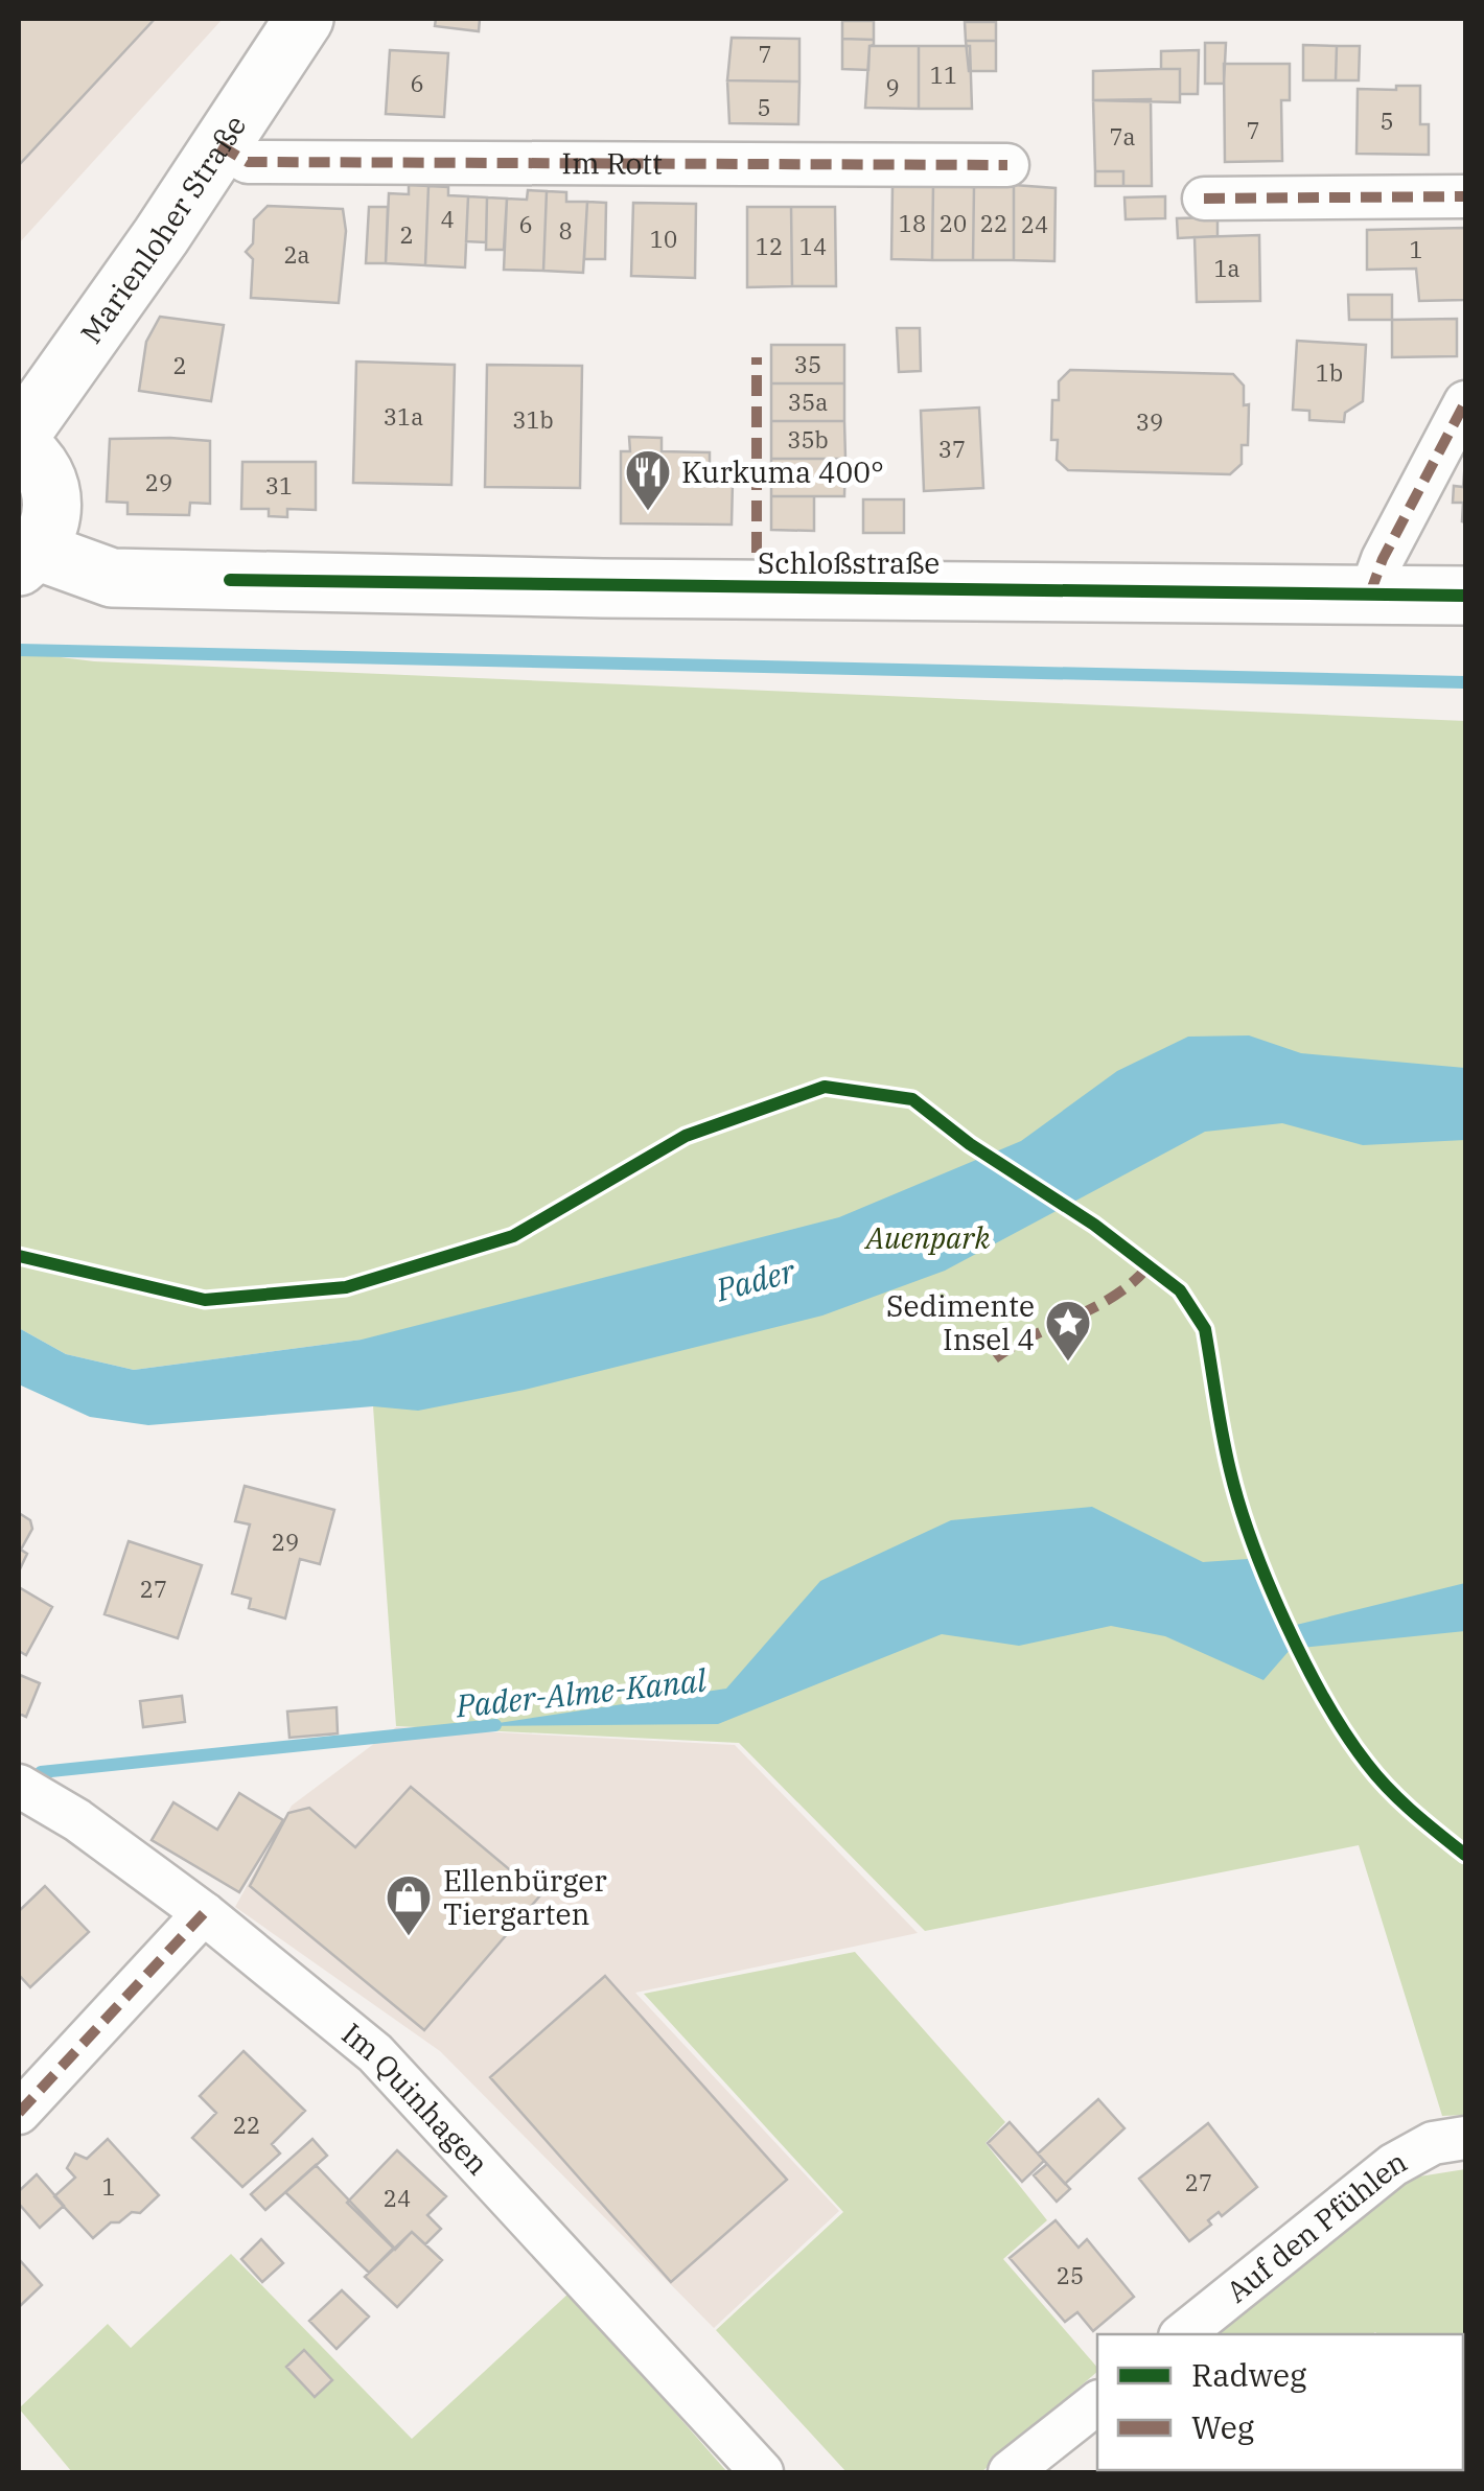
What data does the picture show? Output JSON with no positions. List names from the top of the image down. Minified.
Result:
{"streets":{"street":["Im Rott","Marienloher Straße","Schloßstraße","Im Quinhagen","Auf den Pfühlen"]},"crossings":[["Im Rott","Marienloher Straße"]],"water":["Pader","Pader-Alme-Kanal"],"parks":["Auenpark"],"places":{"restaurant":["Kurkuma 400°"],"place":["Sedimente Insel 4"],"shop":["Ellenbürger Tiergarten"]},"house_numbers":["7","11","6","9","5","5","7","7a","4","18","20","22","6","24","8","2","10","12","14","1","2a","1a","35","2","1b","35a","31a","31b","39","35b","37","29","31","29","27","22","27","1","24","25"],"legend":["Radweg","Weg"]}
